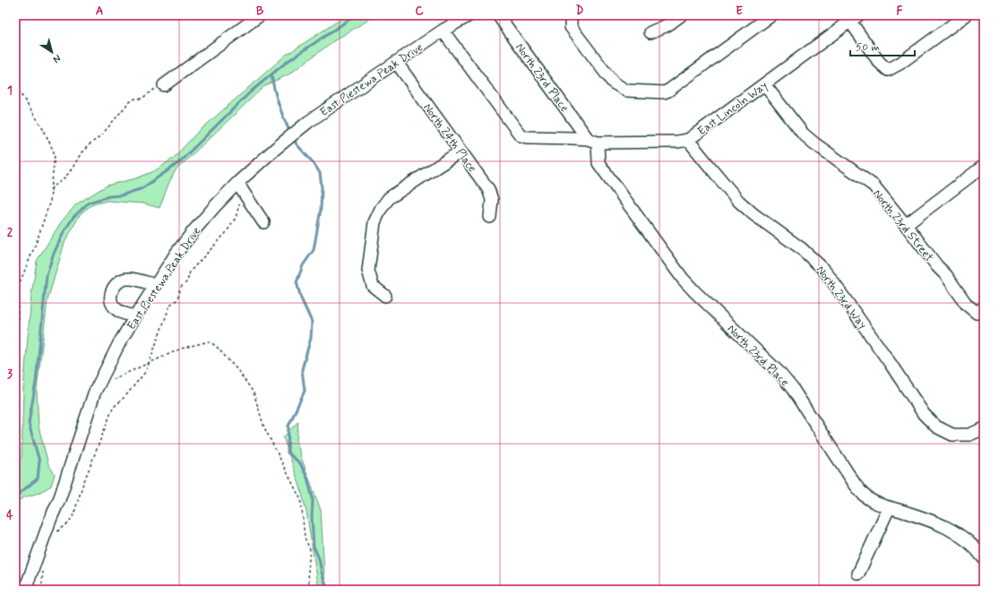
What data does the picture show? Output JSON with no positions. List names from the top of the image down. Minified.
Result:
{"streets":{"street":["North 23rd Place","East Piestewa Peak Drive","East Lincoln Way","North 24th Place","North 23rd Street","North 23rd Way"]},"crossings":[["North 23rd Place","East Lincoln Way"],["East Piestewa Peak Drive","East Lincoln Way"],["East Piestewa Peak Drive","North 24th Place"],["East Lincoln Way","North 23rd Street"],["East Lincoln Way","North 23rd Way"]],"scale_bar":"50 m","north":"bottom right","grid":{"columns":["A","B","C","D","E","F"],"rows":["1","2","3","4"]}}
